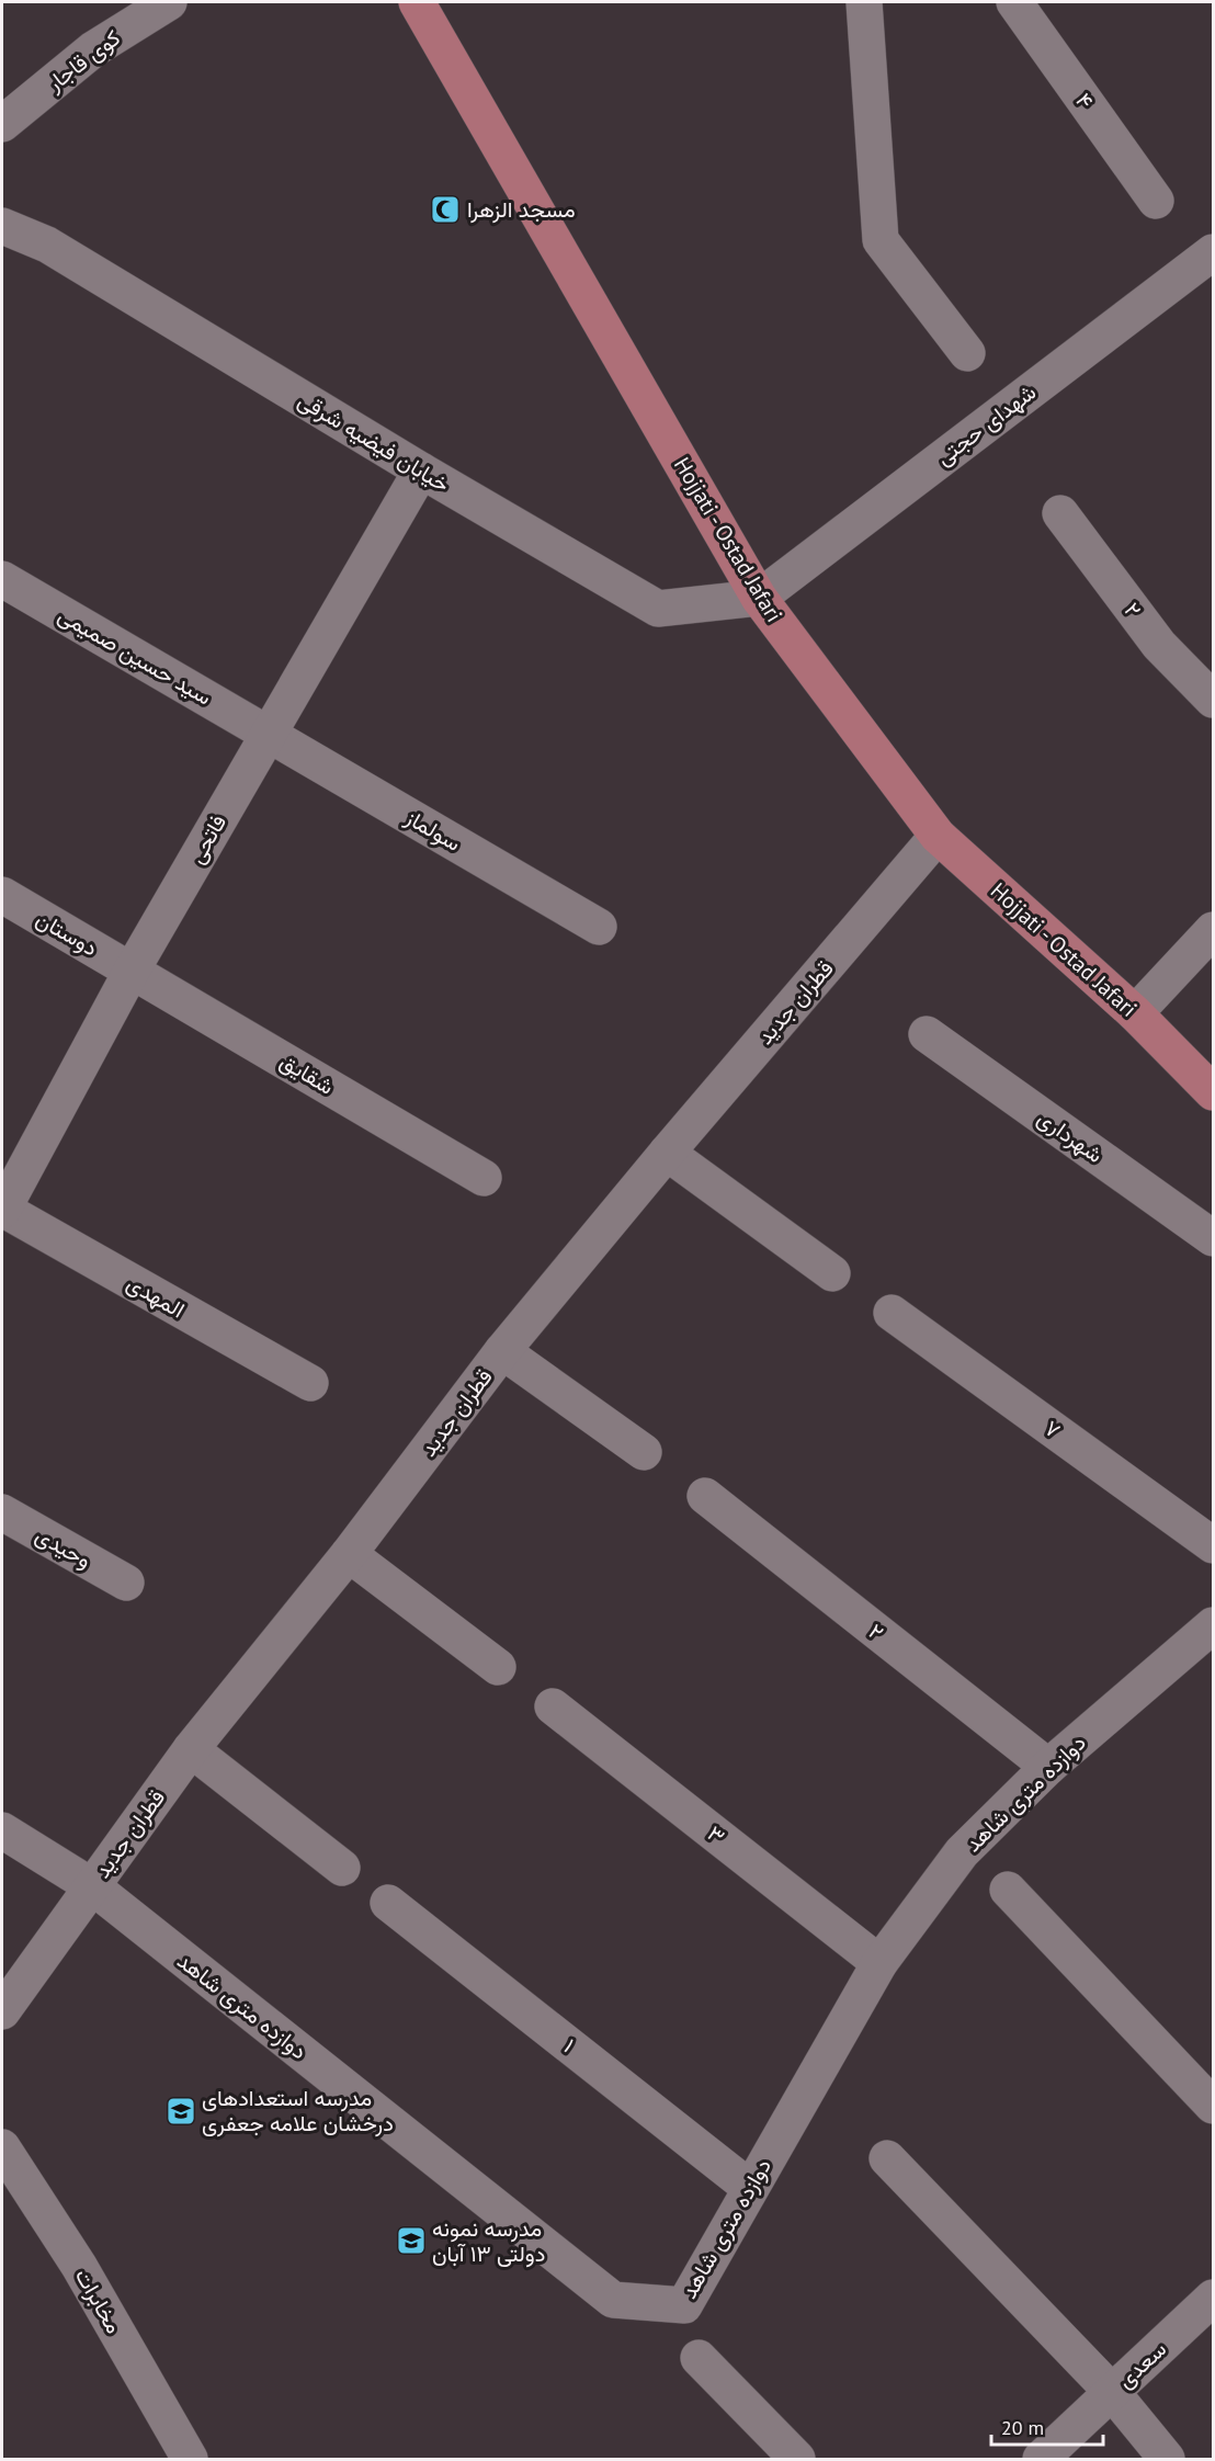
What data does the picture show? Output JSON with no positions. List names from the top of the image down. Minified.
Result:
{"streets":{"main road":["Hojjati - Ostad Jafari"],"street":["کوی قاجار","۴","شهدای حجتی","خیابان فیضیه شرقی","۲","سید حسین صمیمی","سولماز","فاتحی","دوستان","قطران جدید","شقایق","شهرداری","المهدی","۷","وحیدی","دوازده متری شاهد","۳","۱","مخابرات","سعدی"]},"crossings":[["شهدای حجتی","خیابان فیضیه شرقی"],["شهدای حجتی","Hojjati - Ostad Jafari"],["خیابان فیضیه شرقی","Hojjati - Ostad Jafari"],["خیابان فیضیه شرقی","فاتحی"],["Hojjati - Ostad Jafari","قطران جدید"],["۲","دوازده متری شاهد"],["سید حسین صمیمی","سولماز"],["سید حسین صمیمی","فاتحی"],["سولماز","فاتحی"],["فاتحی","دوستان"],["فاتحی","شقایق"],["فاتحی","المهدی"],["دوستان","شقایق"],["قطران جدید","دوازده متری شاهد"],["دوازده متری شاهد","۳"],["دوازده متری شاهد","۱"]],"places":{"mosque":["مسجد الزهرا"],"school or university":["مدرسه استعدادهای درخشان علامه جعفری","مدرسه نمونه دولتی ۱۳ آبان"]},"scale_bar":"20 m"}
